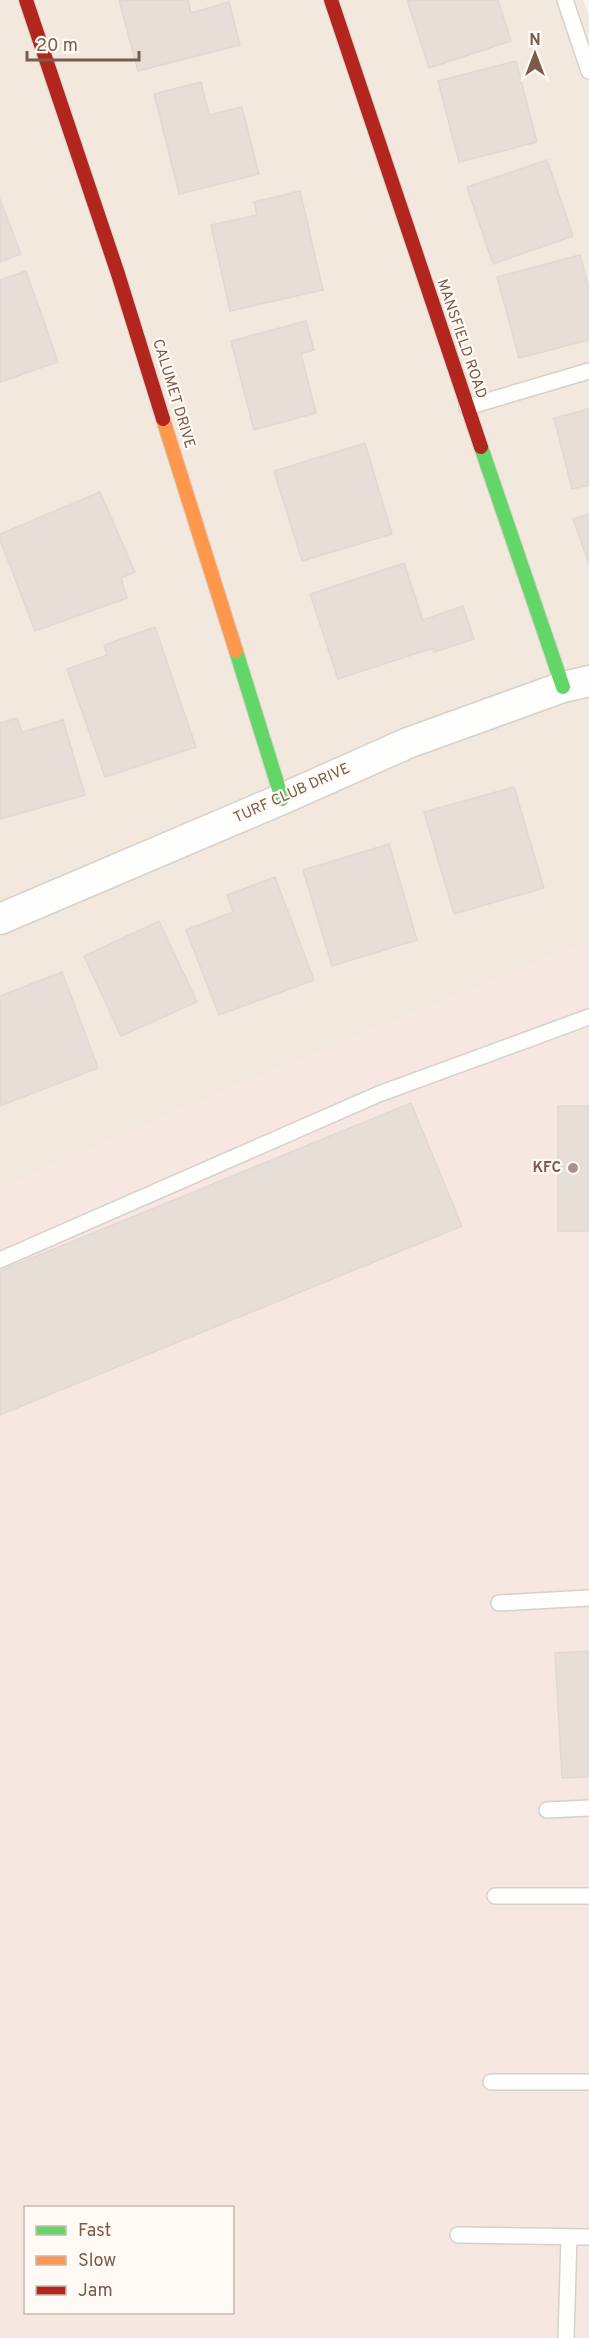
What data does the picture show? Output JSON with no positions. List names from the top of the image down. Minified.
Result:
{"streets":{"street":["MANSFIELD ROAD","CALUMET DRIVE","TURF CLUB DRIVE"]},"crossings":[["MANSFIELD ROAD","TURF CLUB DRIVE"],["CALUMET DRIVE","TURF CLUB DRIVE"]],"places":["KFC"],"legend":["Fast","Slow","Jam"],"scale_bar":"20 m","north":"top"}
